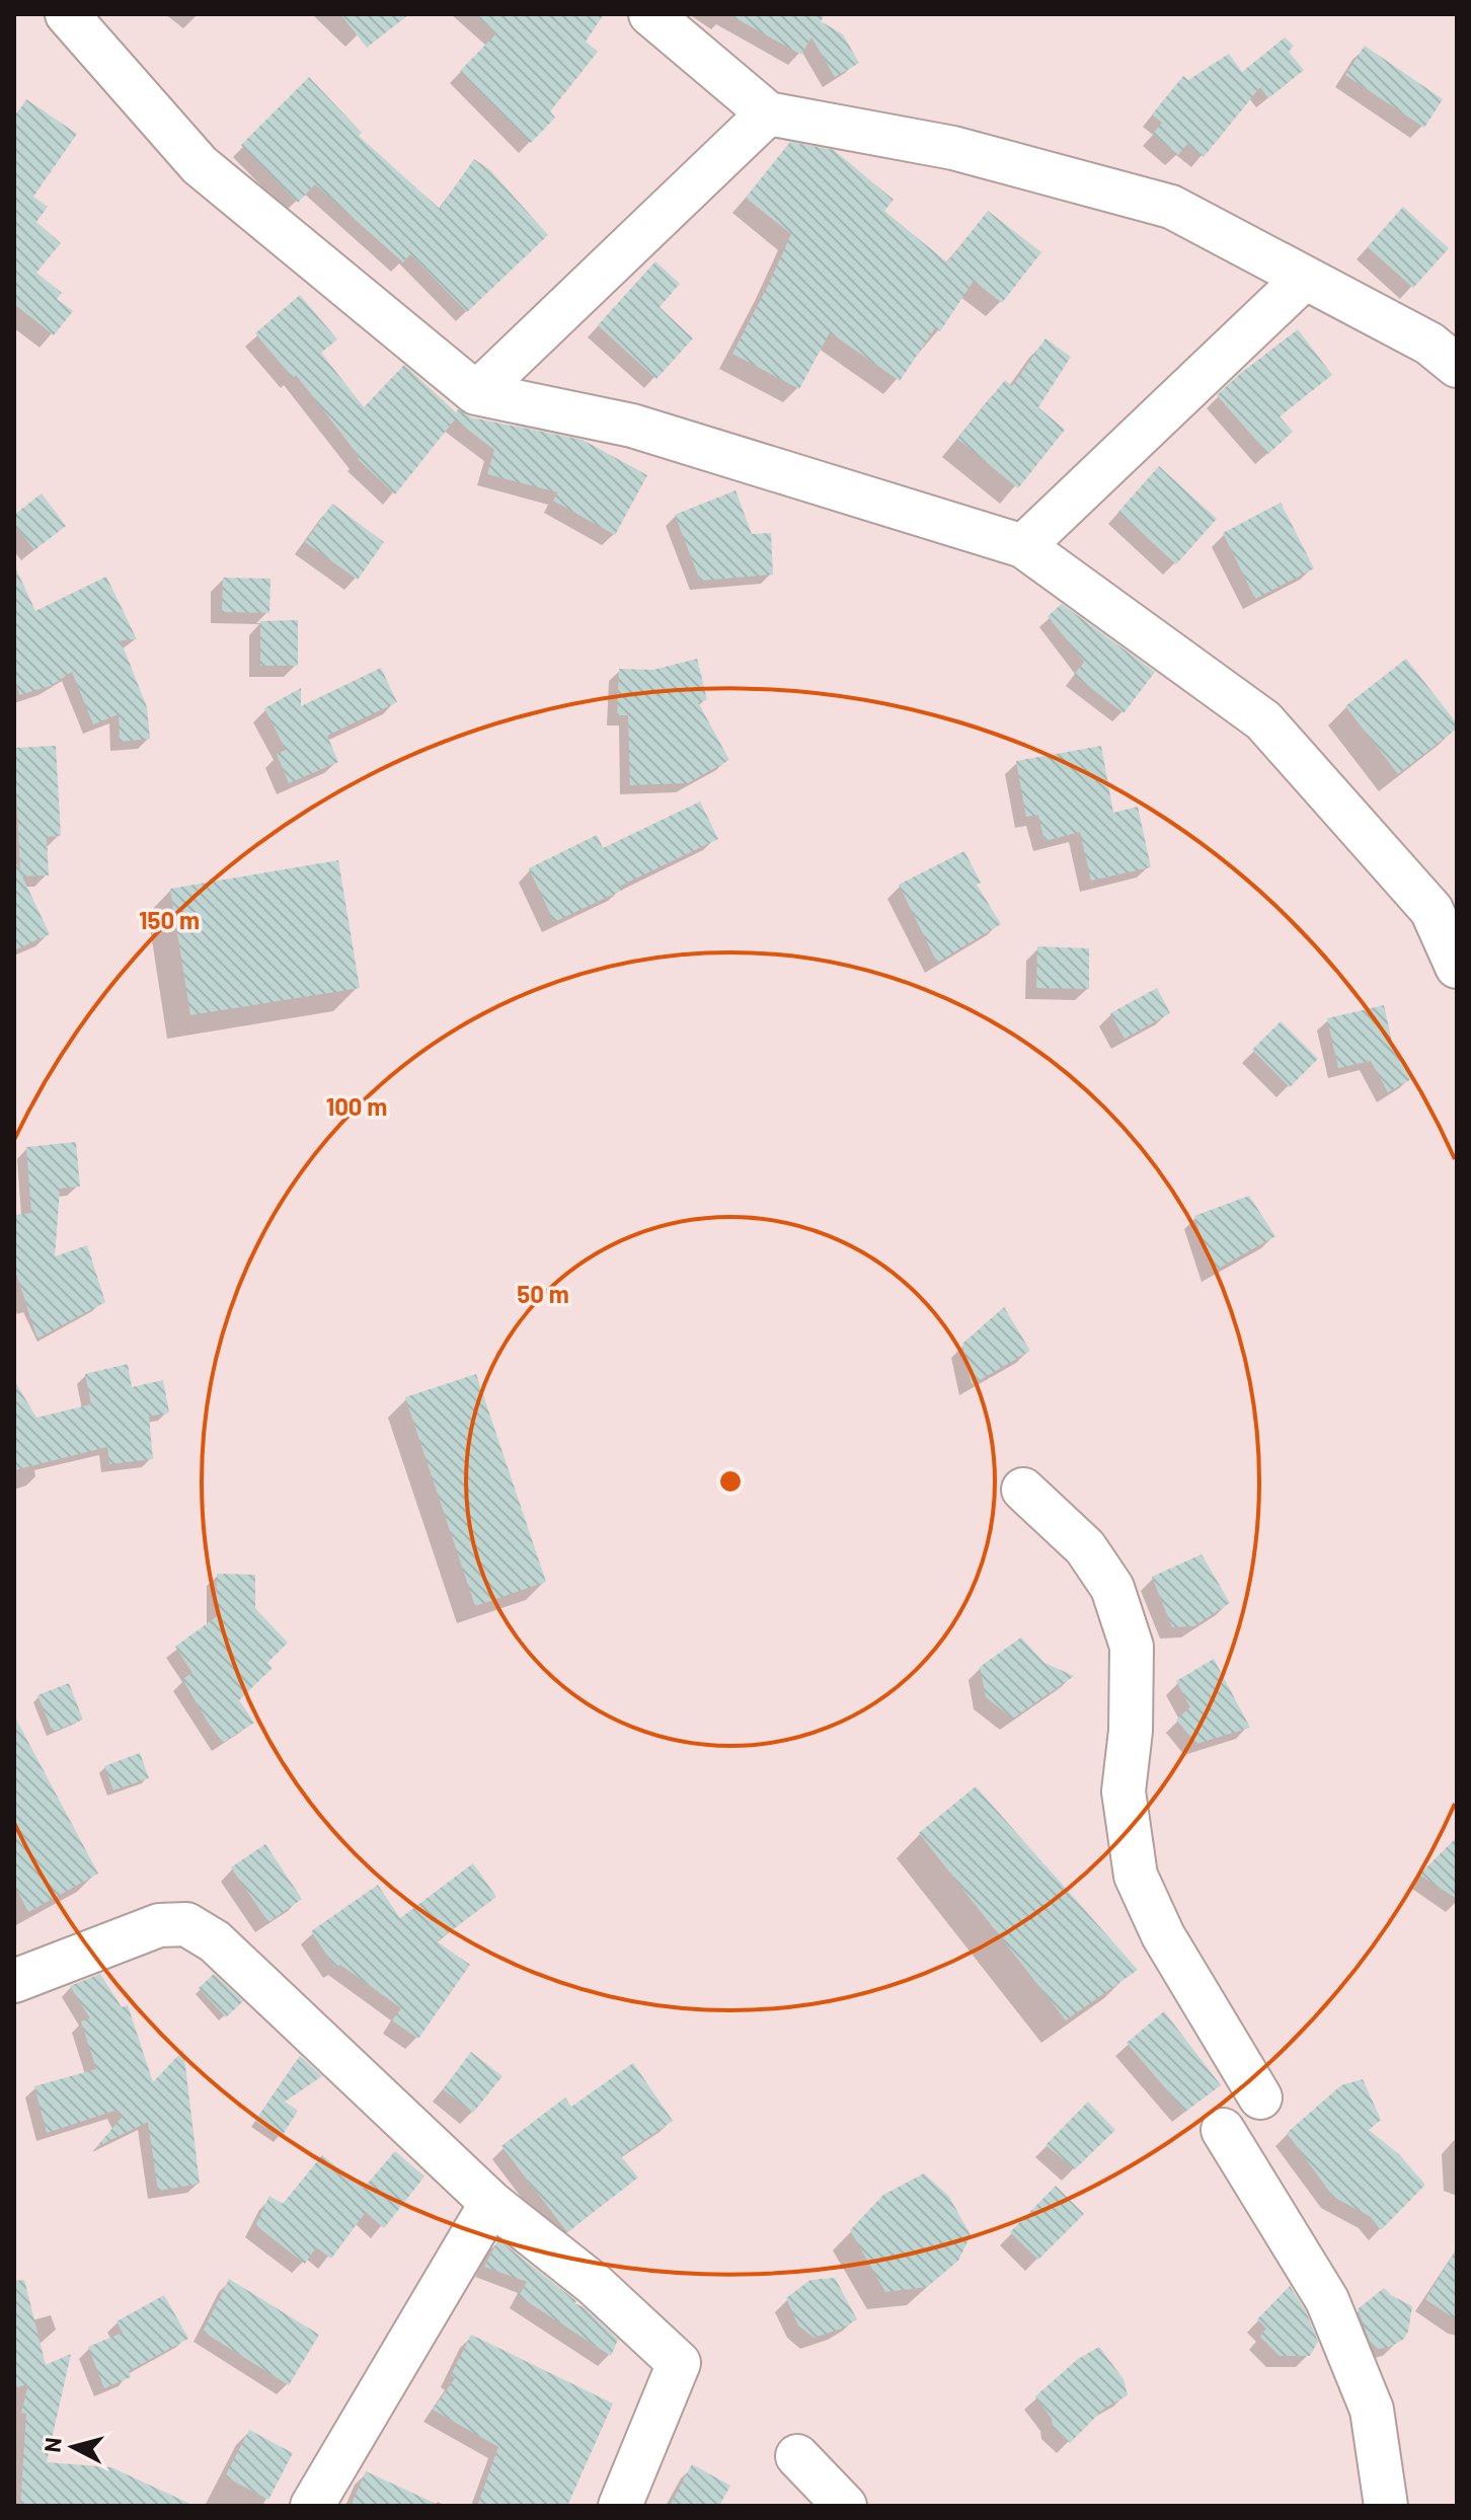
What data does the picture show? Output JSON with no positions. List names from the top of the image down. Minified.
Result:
{"north":"left","rings":["150 m","100 m","50 m"]}
